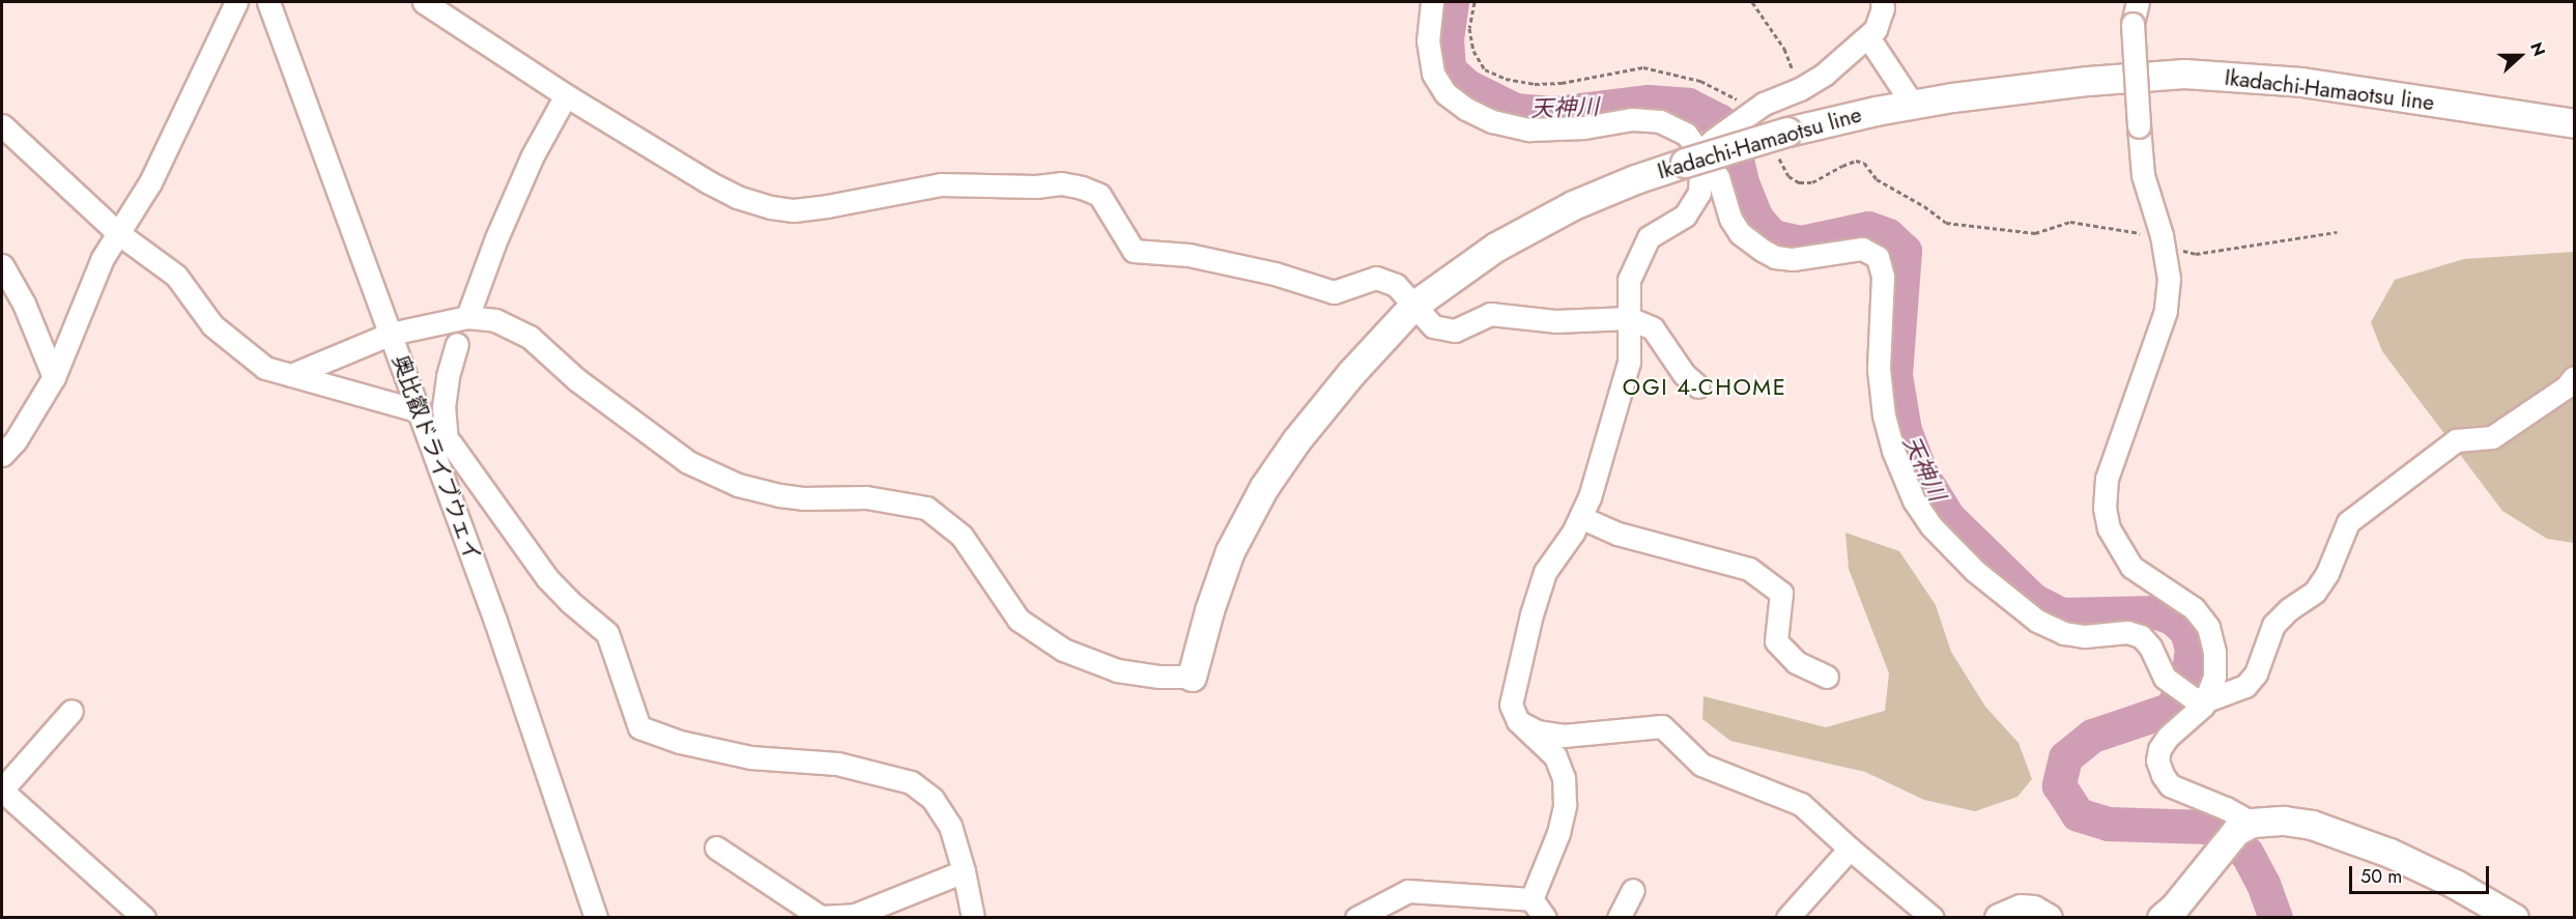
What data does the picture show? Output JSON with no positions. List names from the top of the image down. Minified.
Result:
{"streets":{"main road":["Ikadachi-Hamaotsu line"],"street":["奥比叡ドライブウェイ"]},"districts":["OGI 4-CHOME"],"water":["天神川"],"scale_bar":"50 m","north":"right"}
